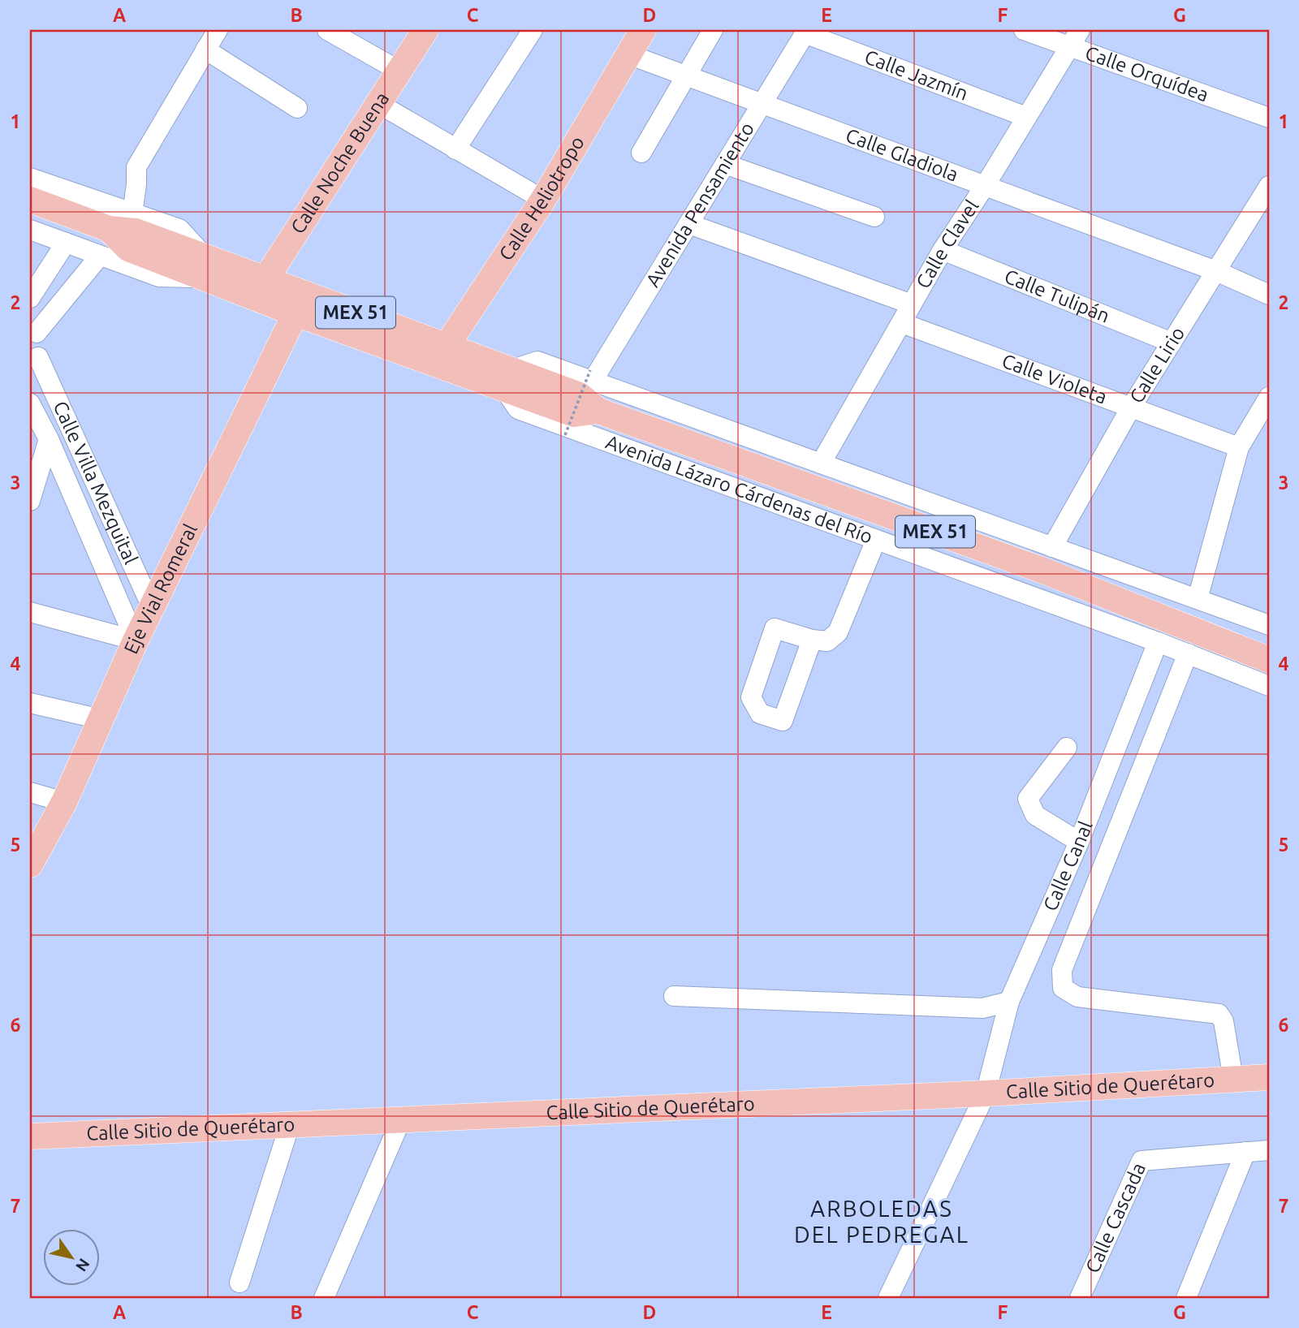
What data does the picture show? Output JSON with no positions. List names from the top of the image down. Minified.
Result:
{"streets":{"main road":["Calle Noche Buena","Calle Heliotropo","MEX 51","Avenida Lázaro Cárdenas del Río","Eje Vial Romeral","Calle Sitio de Querétaro"],"street":["Calle Orquídea","Calle Jazmín","Calle Gladiola","Avenida Pensamiento","Calle Clavel","Calle Tulipán","Calle Lirio","Calle Violeta","Calle Villa Mezquital","Calle Canal","Calle Cascada"]},"crossings":[["Calle Orquídea","Calle Clavel"],["Calle Jazmín","Avenida Pensamiento"],["Calle Jazmín","Calle Clavel"],["Calle Gladiola","Calle Heliotropo"],["Calle Gladiola","Avenida Pensamiento"],["Calle Gladiola","Calle Clavel"],["Calle Gladiola","Calle Lirio"],["Calle Noche Buena","Avenida Lázaro Cárdenas del Río"],["Calle Heliotropo","Avenida Lázaro Cárdenas del Río"],["Calle Clavel","Calle Tulipán"],["Calle Clavel","Calle Violeta"],["Calle Tulipán","Calle Lirio"],["Calle Lirio","Calle Violeta"],["Calle Villa Mezquital","Eje Vial Romeral"],["Avenida Lázaro Cárdenas del Río","Eje Vial Romeral"],["Avenida Lázaro Cárdenas del Río","Calle Canal"],["Calle Canal","Calle Sitio de Querétaro"]],"districts":["ARBOLEDAS DEL PEDREGAL"],"north":"bottom right","grid":{"columns":["A","B","C","D","E","F","G"],"rows":["1","2","3","4","5","6","7"]}}
